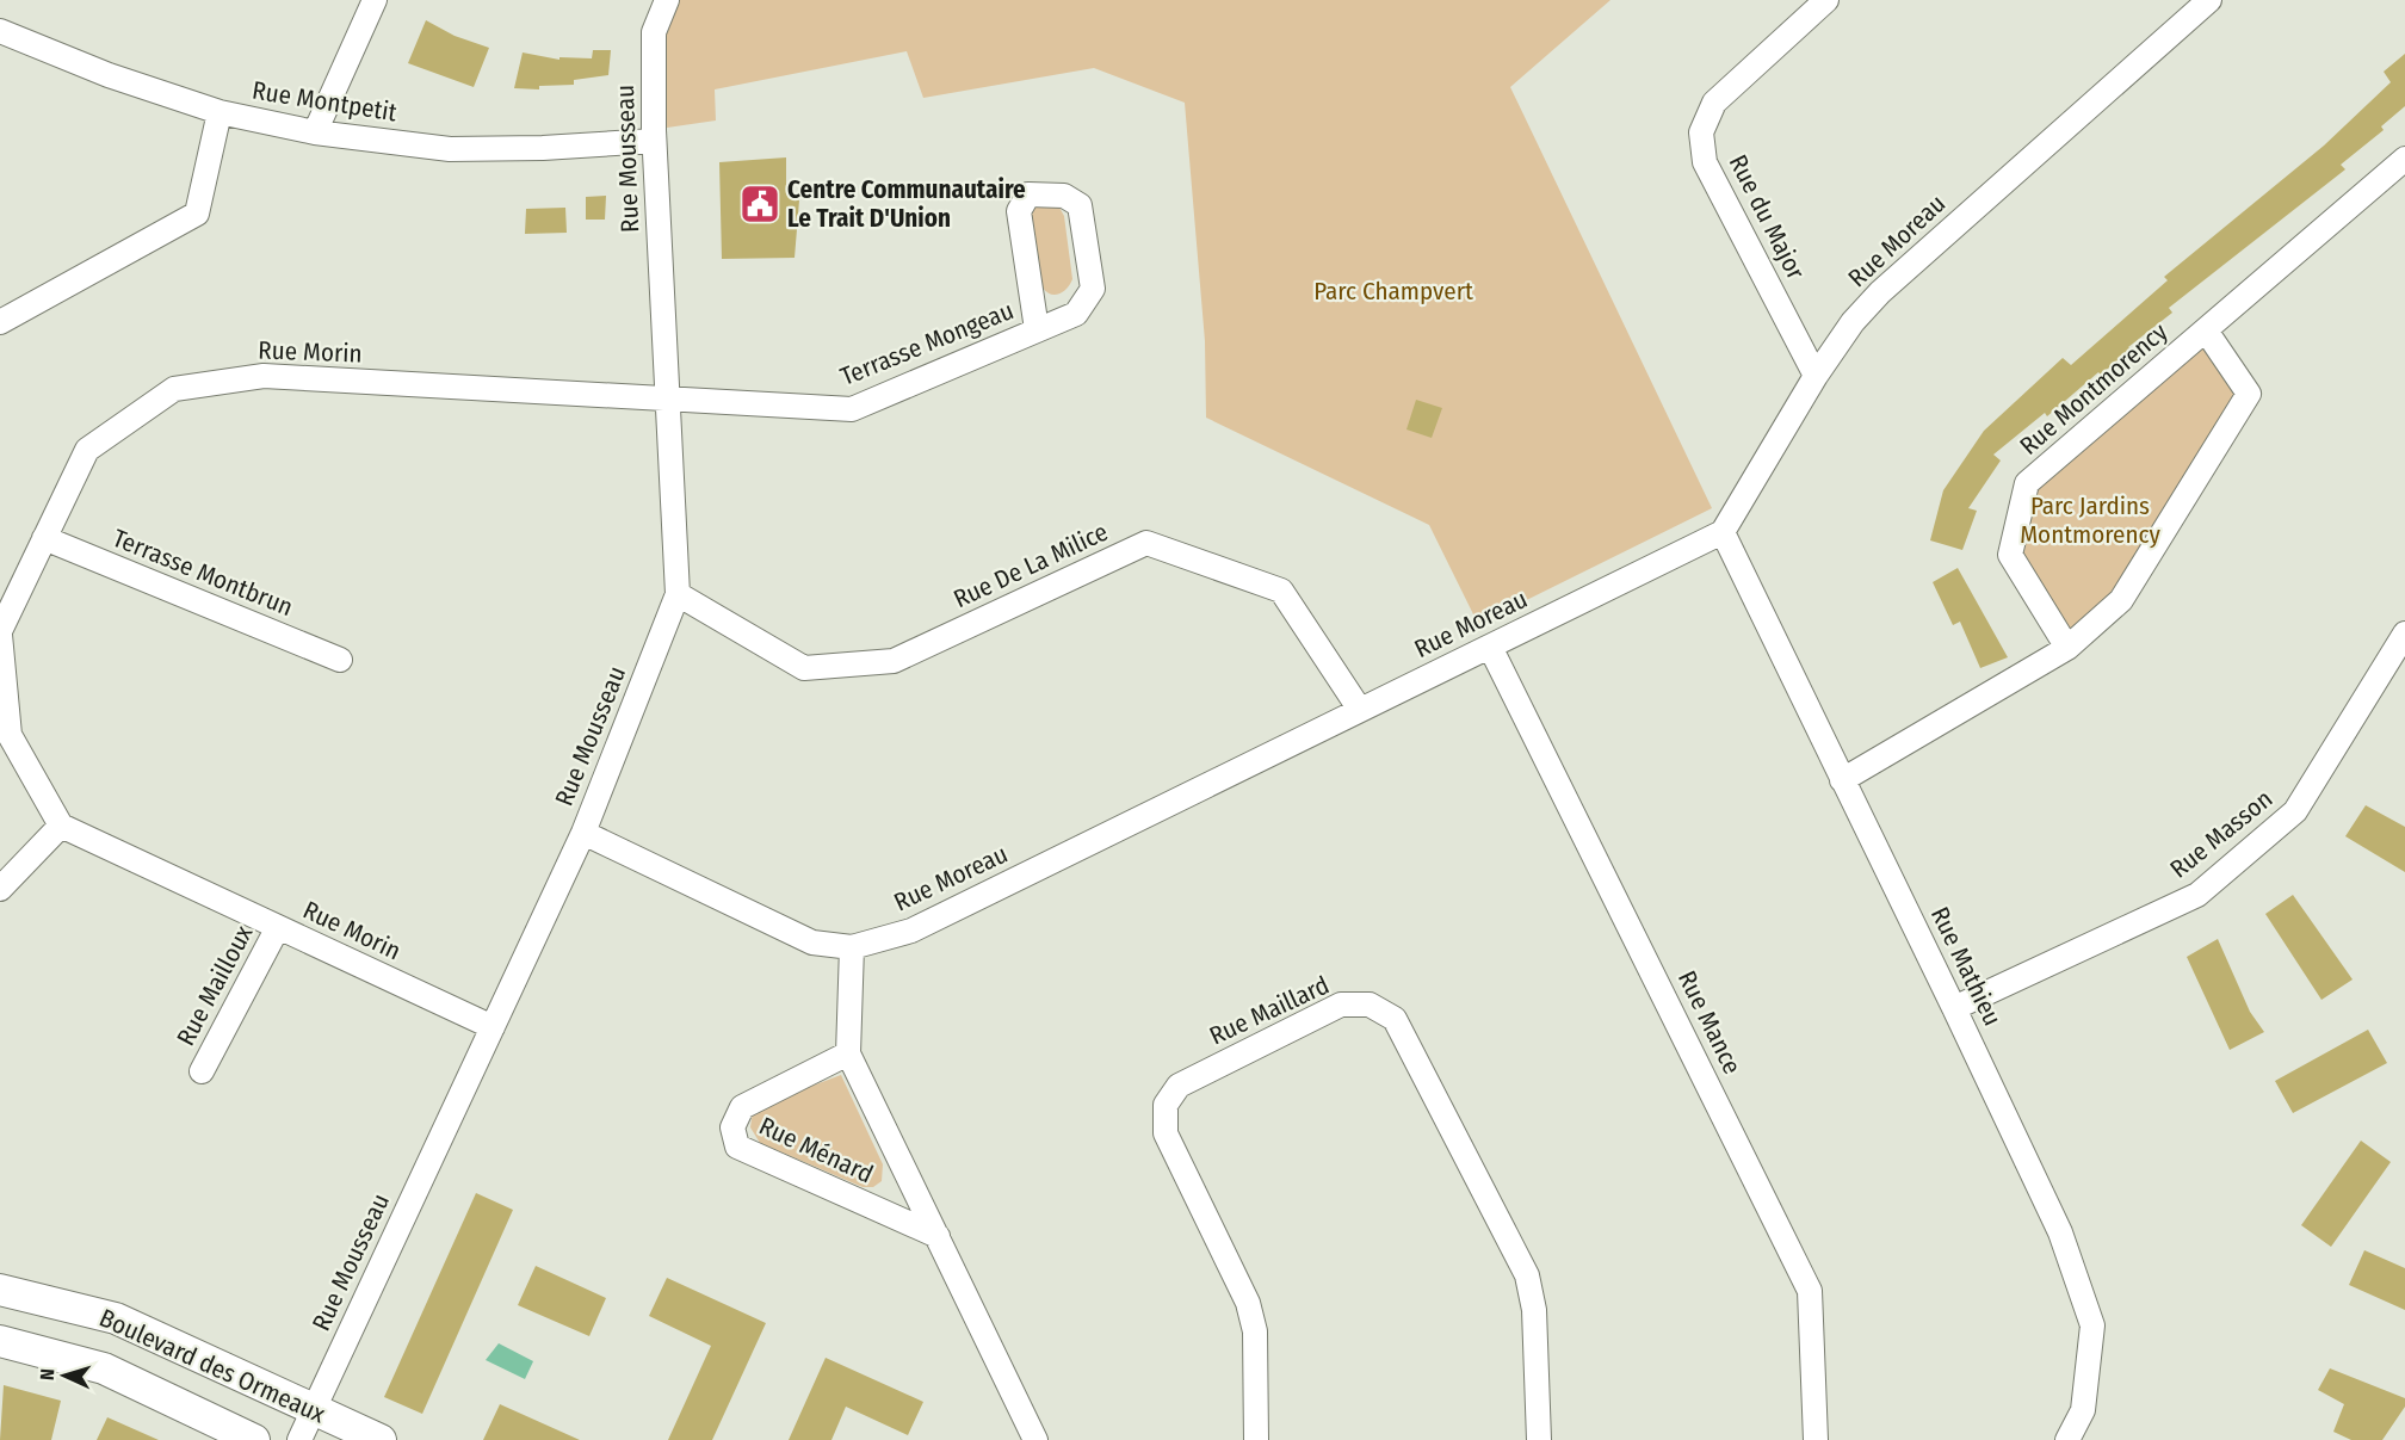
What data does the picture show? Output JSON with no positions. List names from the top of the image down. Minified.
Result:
{"streets":{"street":["Rue Montpetit","Rue Mousseau","Rue du Major","Rue Moreau","Terrasse Mongeau","Rue Morin","Rue Montmorency","Rue De La Milice","Terrasse Montbrun","Rue Masson","Rue Mathieu","Rue Mailloux","Rue Maillard","Rue Mance","Rue Ménard","Boulevard des Ormeaux"]},"crossings":[["Rue Montpetit","Rue Mousseau"],["Rue Mousseau","Rue Moreau"],["Rue Mousseau","Terrasse Mongeau"],["Rue Mousseau","Rue Morin"],["Rue Mousseau","Rue De La Milice"],["Rue Mousseau","Boulevard des Ormeaux"],["Rue du Major","Rue Moreau"],["Rue Moreau","Rue De La Milice"],["Rue Moreau","Rue Mathieu"],["Rue Moreau","Rue Mance"],["Rue Moreau","Rue Ménard"],["Terrasse Mongeau","Rue Morin"],["Rue Morin","Terrasse Montbrun"],["Rue Morin","Rue Mailloux"],["Rue Montmorency","Rue Mathieu"],["Rue Masson","Rue Mathieu"]],"parks":["Parc Champvert","Parc Jardins Montmorency"],"places":{"public building":["Centre Communautaire Le Trait D'Union"]},"north":"left"}
